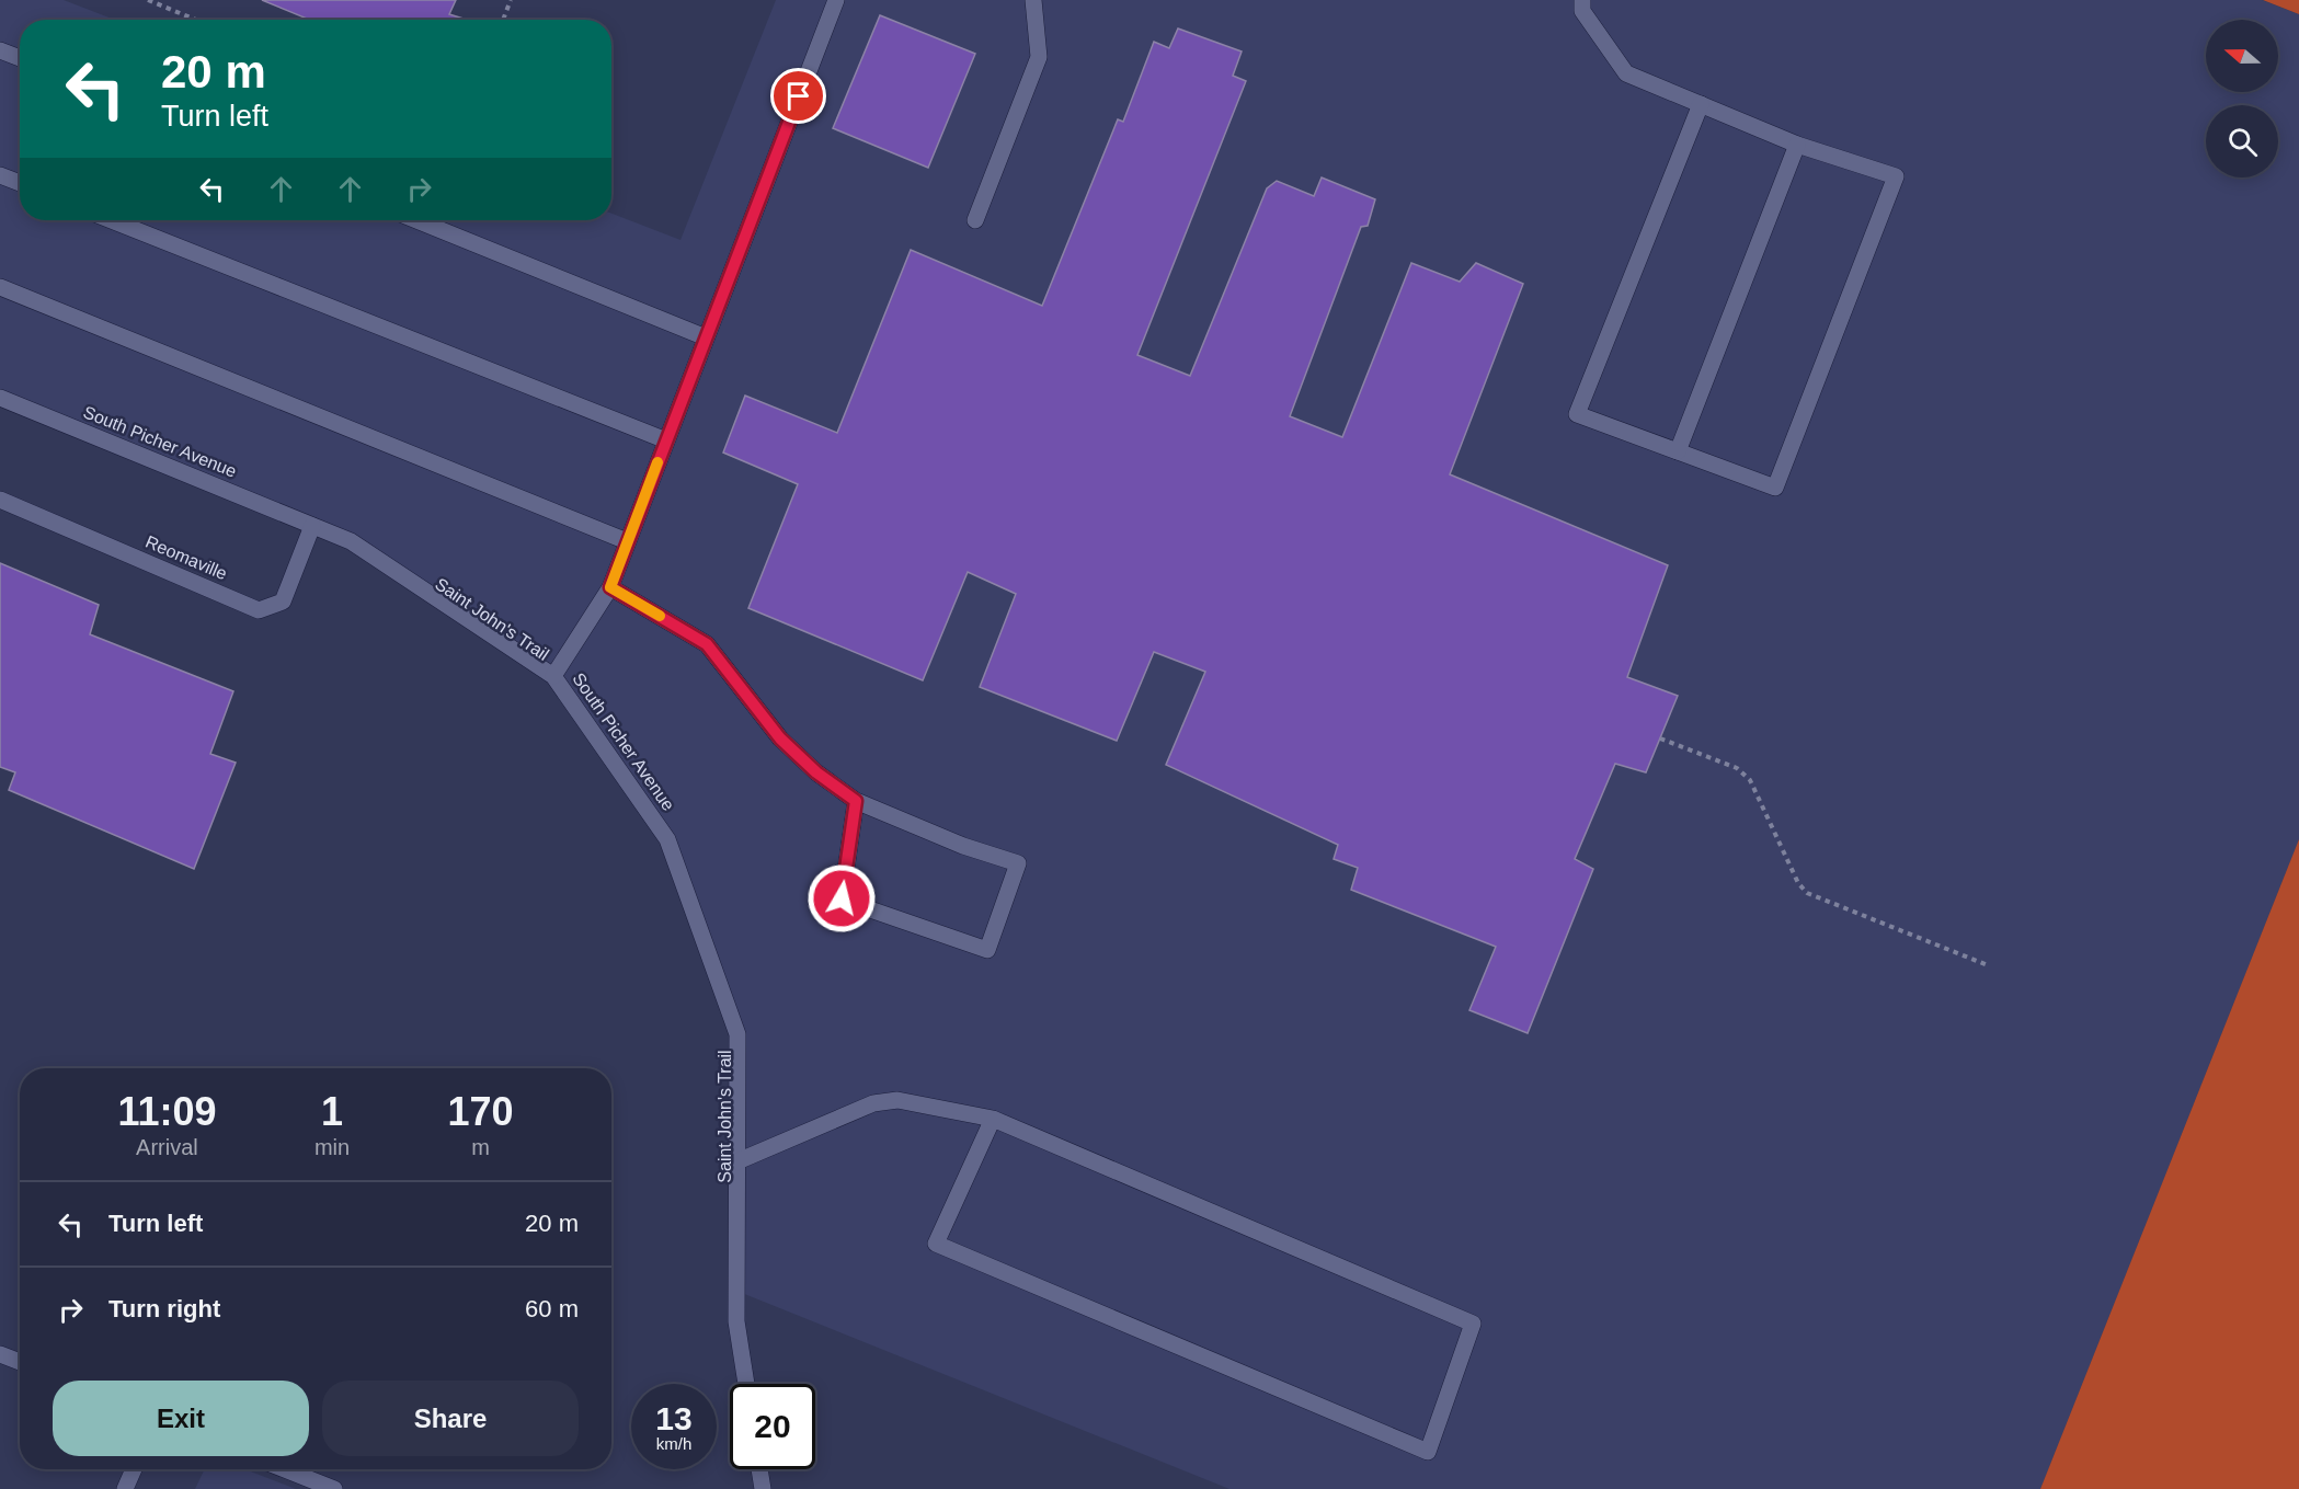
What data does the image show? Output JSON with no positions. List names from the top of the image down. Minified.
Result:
{"streets":{"street":["South Picher Avenue","Reomaville"]},"crossings":[["South Picher Avenue","Reomaville"]],"north":"left","page":{"turn":["20 m","Turn left"],"eta":["11:09","Arrival","1","min","170","m"],"list":[{"name":"Turn left","value":"20 m"},{"name":"Turn right","value":"60 m"}],"buttons":["Exit","Share"],"speed":"13 km/h","limit":"20"}}
